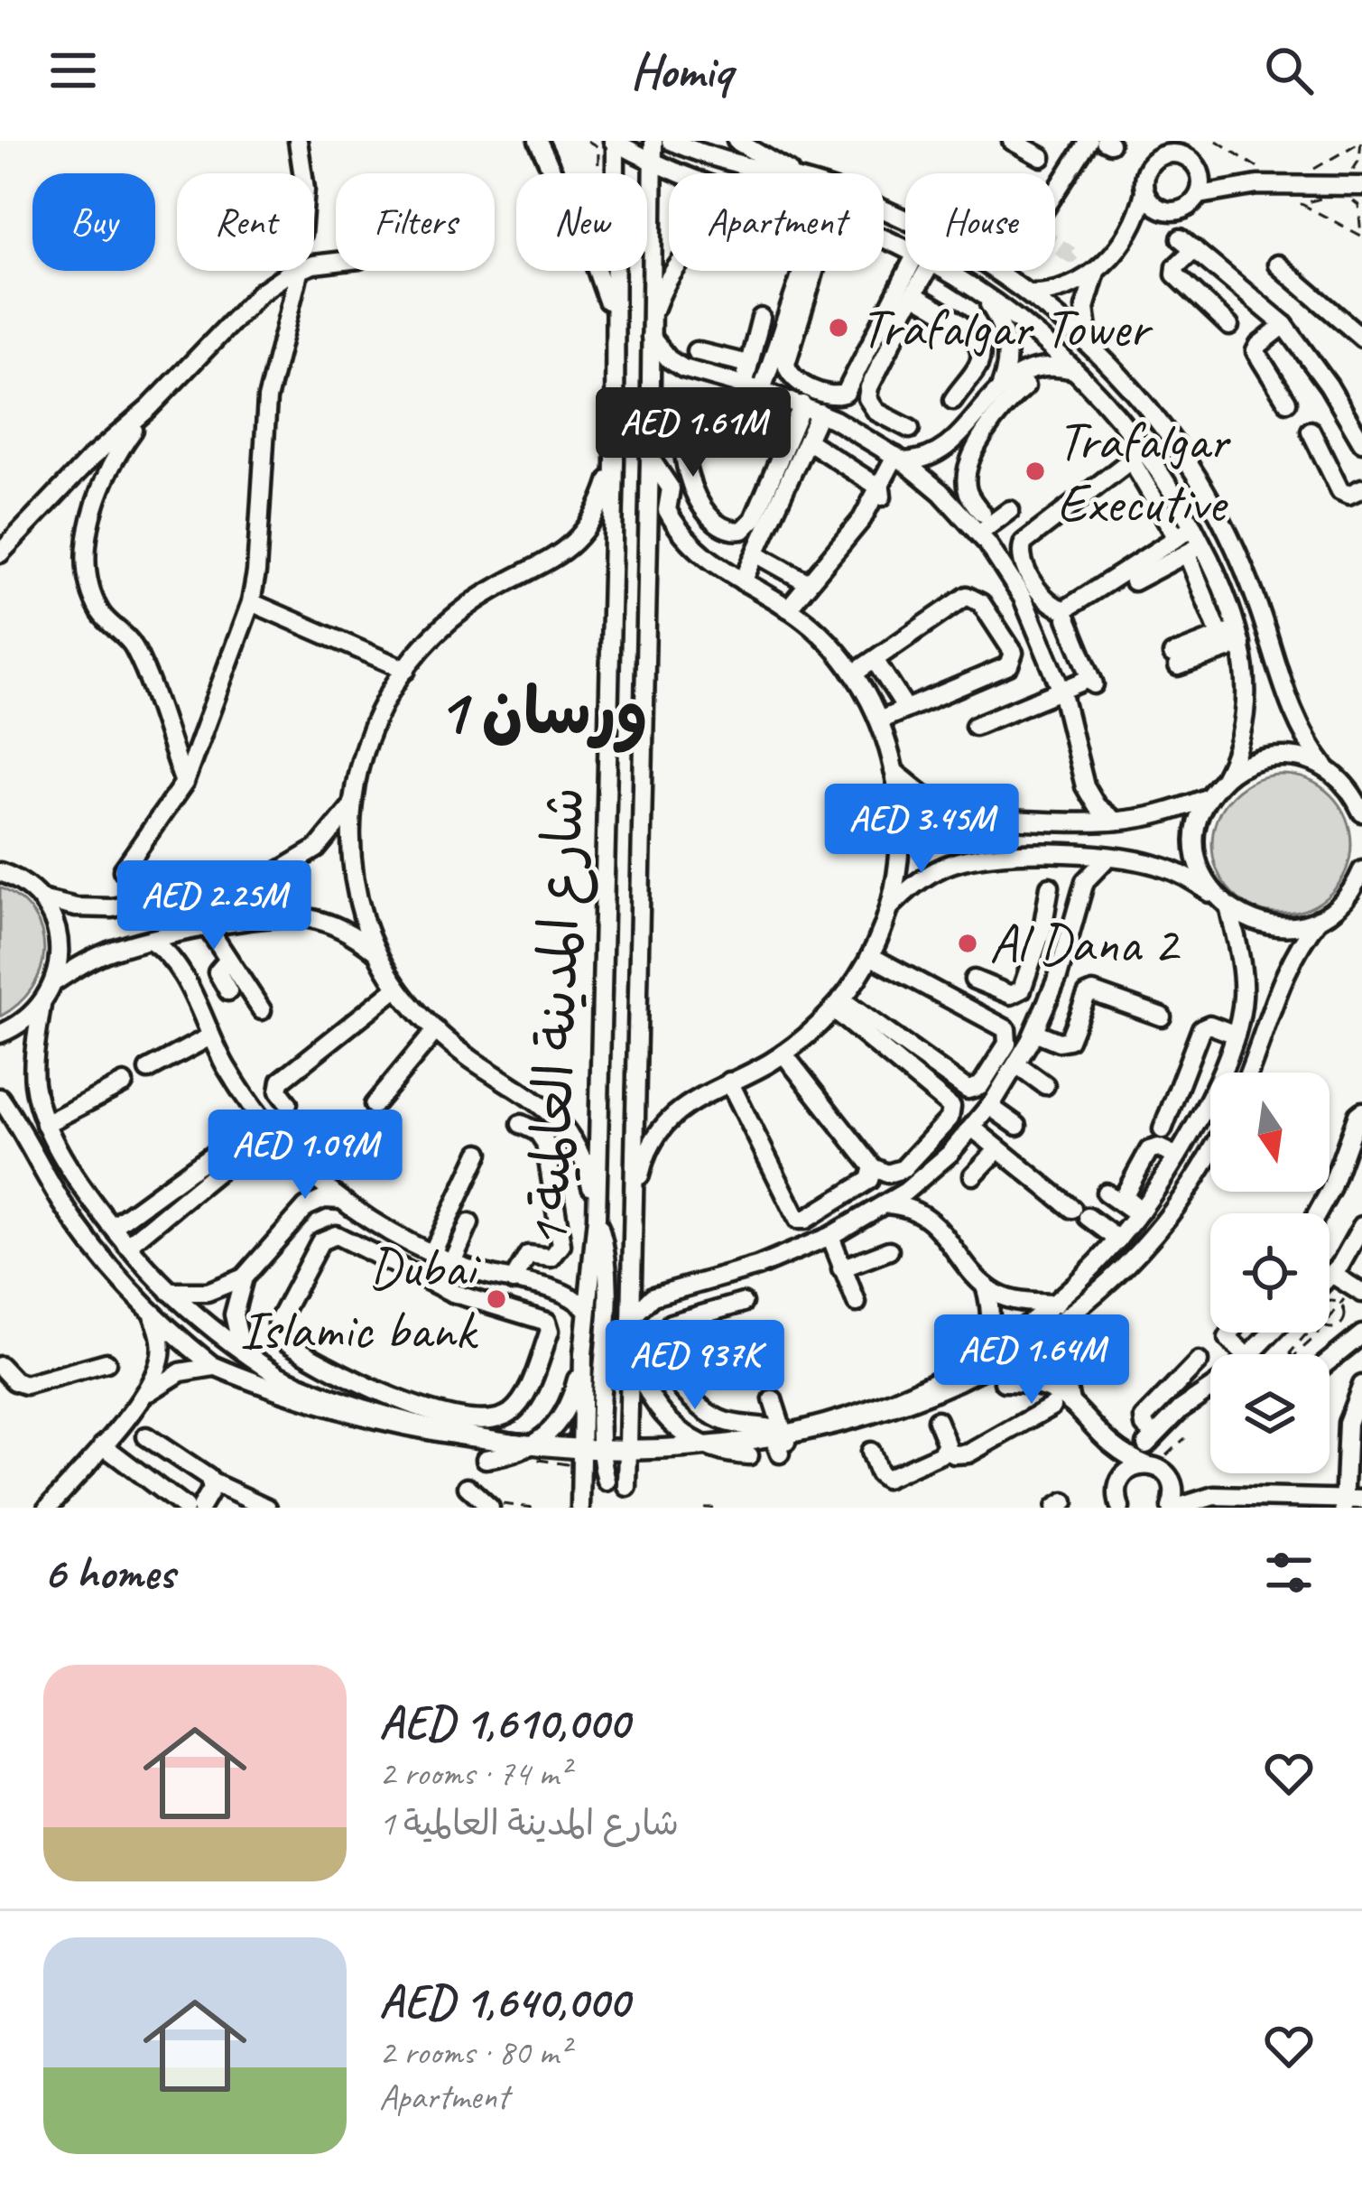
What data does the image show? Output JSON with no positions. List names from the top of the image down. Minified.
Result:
{"streets":{"street":["شارع المدينة العالمية 1"]},"districts":["ورسان 1"],"places":["Trafalgar Tower","Trafalgar Executive","Al Dana 2","Dubai Islamic bank"],"north":"bottom","page":{"header":"Homiq","chip":["Buy","Rent","Filters","New","Apartment","House"],"price":["AED 1.61M","AED 3.45M","AED 2.25M","AED 1.09M","AED 1.64M","AED 937K"],"heading":"6 homes","list":[{"name":"AED 1,610,000","note":"2 rooms · 74 m² · شارع المدينة العالمية 1"},{"name":"AED 1,640,000","note":"2 rooms · 80 m² · Apartment"}]}}
